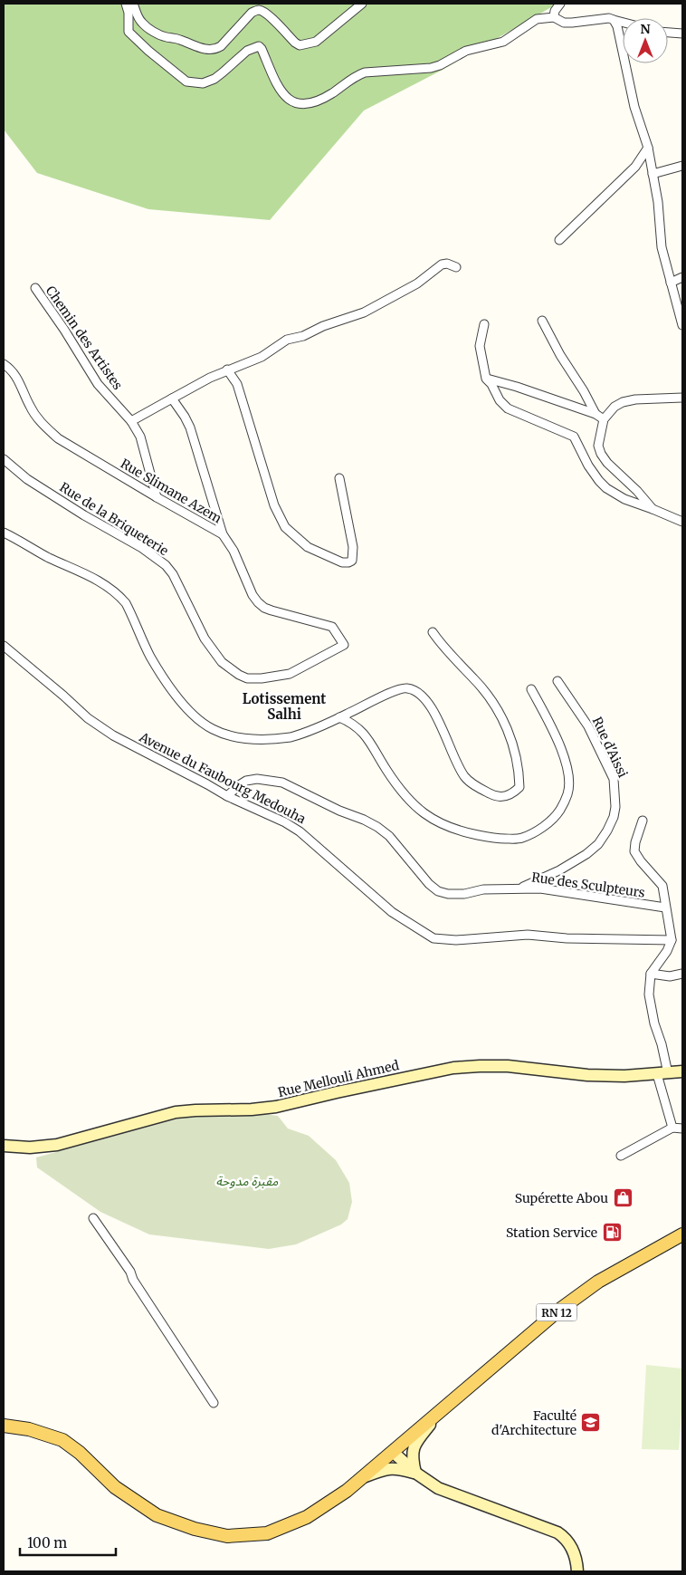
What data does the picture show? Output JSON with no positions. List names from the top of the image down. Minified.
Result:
{"streets":{"main road":["RN 12"],"street":["Chemin des Artistes","Rue Slimane Azem","Rue de la Briqueterie","Rue d'Aissi","Avenue du Faubourg Medouha","Rue des Sculpteurs","Rue Mellouli Ahmed"]},"crossings":[["Chemin des Artistes","Rue Slimane Azem"],["Rue Slimane Azem","Rue de la Briqueterie"],["Rue d'Aissi","Rue des Sculpteurs"],["Avenue du Faubourg Medouha","Rue des Sculpteurs"]],"districts":["Lotissement Salhi"],"parks":["مقبرة مدوحة"],"places":{"shop":["Supérette Abou"],"fuel station":["Station Service"],"school or university":["Faculté d'Architecture"]},"scale_bar":"100 m","north":"top"}
